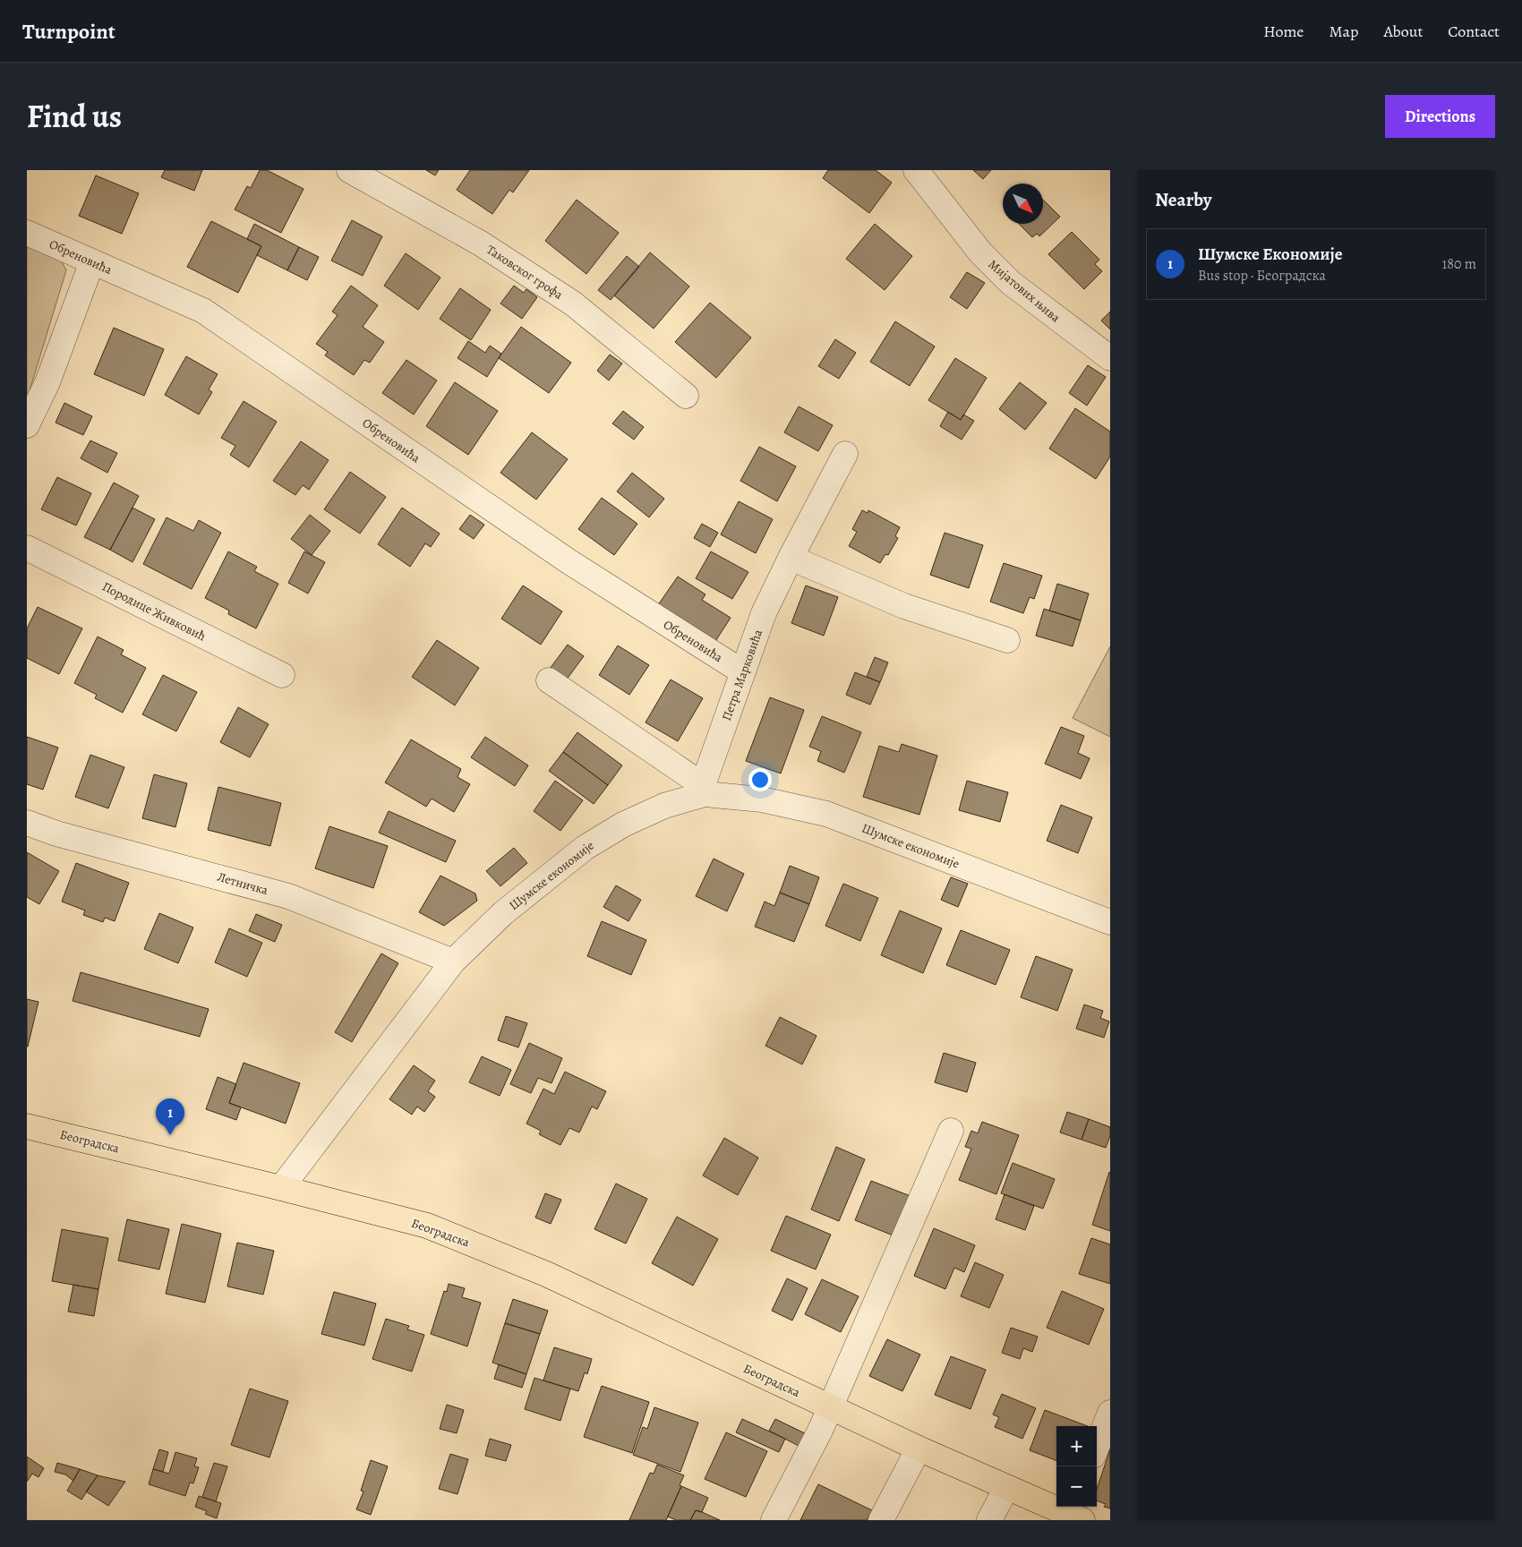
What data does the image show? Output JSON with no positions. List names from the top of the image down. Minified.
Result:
{"streets":{"main road":["Београдска"],"street":["Обреновића","Таковског грофа","Мијатових њива","Породице Живковић","Петра Марковића","Шумске економије","Летничка"]},"crossings":[["Обреновића","Петра Марковића"],["Петра Марковића","Шумске економије"],["Шумске економије","Летничка"],["Шумске економије","Београдска"]],"north":"bottom right","page":{"header":"Turnpoint","nav":["Home","Map","About","Contact"],"title":"Find us","buttons":"Directions","heading":"Nearby","list":[{"mark":"1","name":"Шумске Економије","note":"Bus stop · Београдска","value":"180 m"}],"pins":"1","map_buttons":["+","−"]}}
